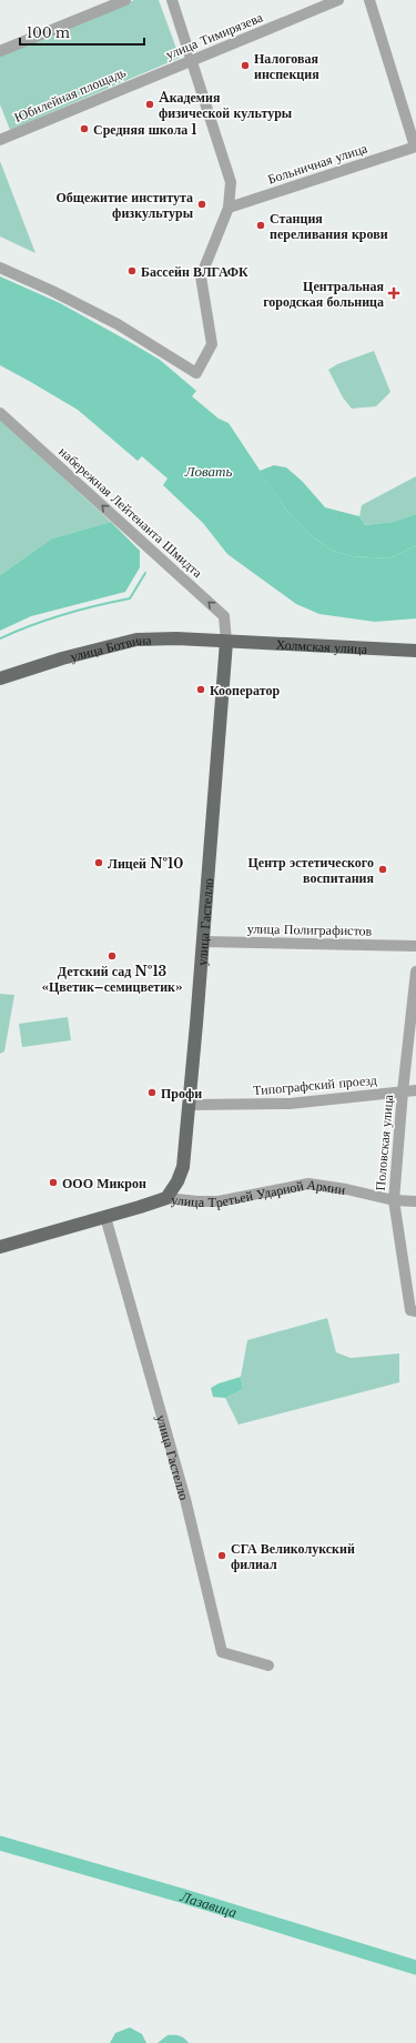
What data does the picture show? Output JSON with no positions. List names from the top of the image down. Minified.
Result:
{"streets":{"main road":["Холмская улица","улица Ботвина","улица Гастелло","улица Третьей Ударной Армии"],"street":["улица Тимирязева","Юбилейная площадь","Больничная улица","набережная Лейтенанта Шмидта","улица Полиграфистов","Типографский проезд","Половская улица"]},"crossings":[["улица Тимирязева","Юбилейная площадь"],["набережная Лейтенанта Шмидта","Холмская улица"],["набережная Лейтенанта Шмидта","улица Ботвина"],["набережная Лейтенанта Шмидта","улица Гастелло"],["Холмская улица","улица Ботвина"],["Холмская улица","улица Гастелло"],["улица Ботвина","улица Гастелло"],["улица Гастелло","улица Полиграфистов"],["улица Гастелло","Типографский проезд"],["улица Гастелло","улица Третьей Ударной Армии"],["Типографский проезд","Половская улица"],["Половская улица","улица Третьей Ударной Армии"]],"one_way":["набережная Лейтенанта Шмидта"],"water":["Ловать","Лазавица"],"places":{"other":["Налоговая инспекция","Aкадемия физической культуры","Средняя школа 1","Общежитие института физкультуры","Станция переливания крови","Бассейн ВЛГАФК","Кооператор","Лицей №10","Центр эстетического воспитания","Детский сад №13 «Цветик–семицветик»","Профи","ООО Микрон","СГА Великолукский филиал"],"health":["Центральная городская больница"]},"scale_bar":"100 m"}
